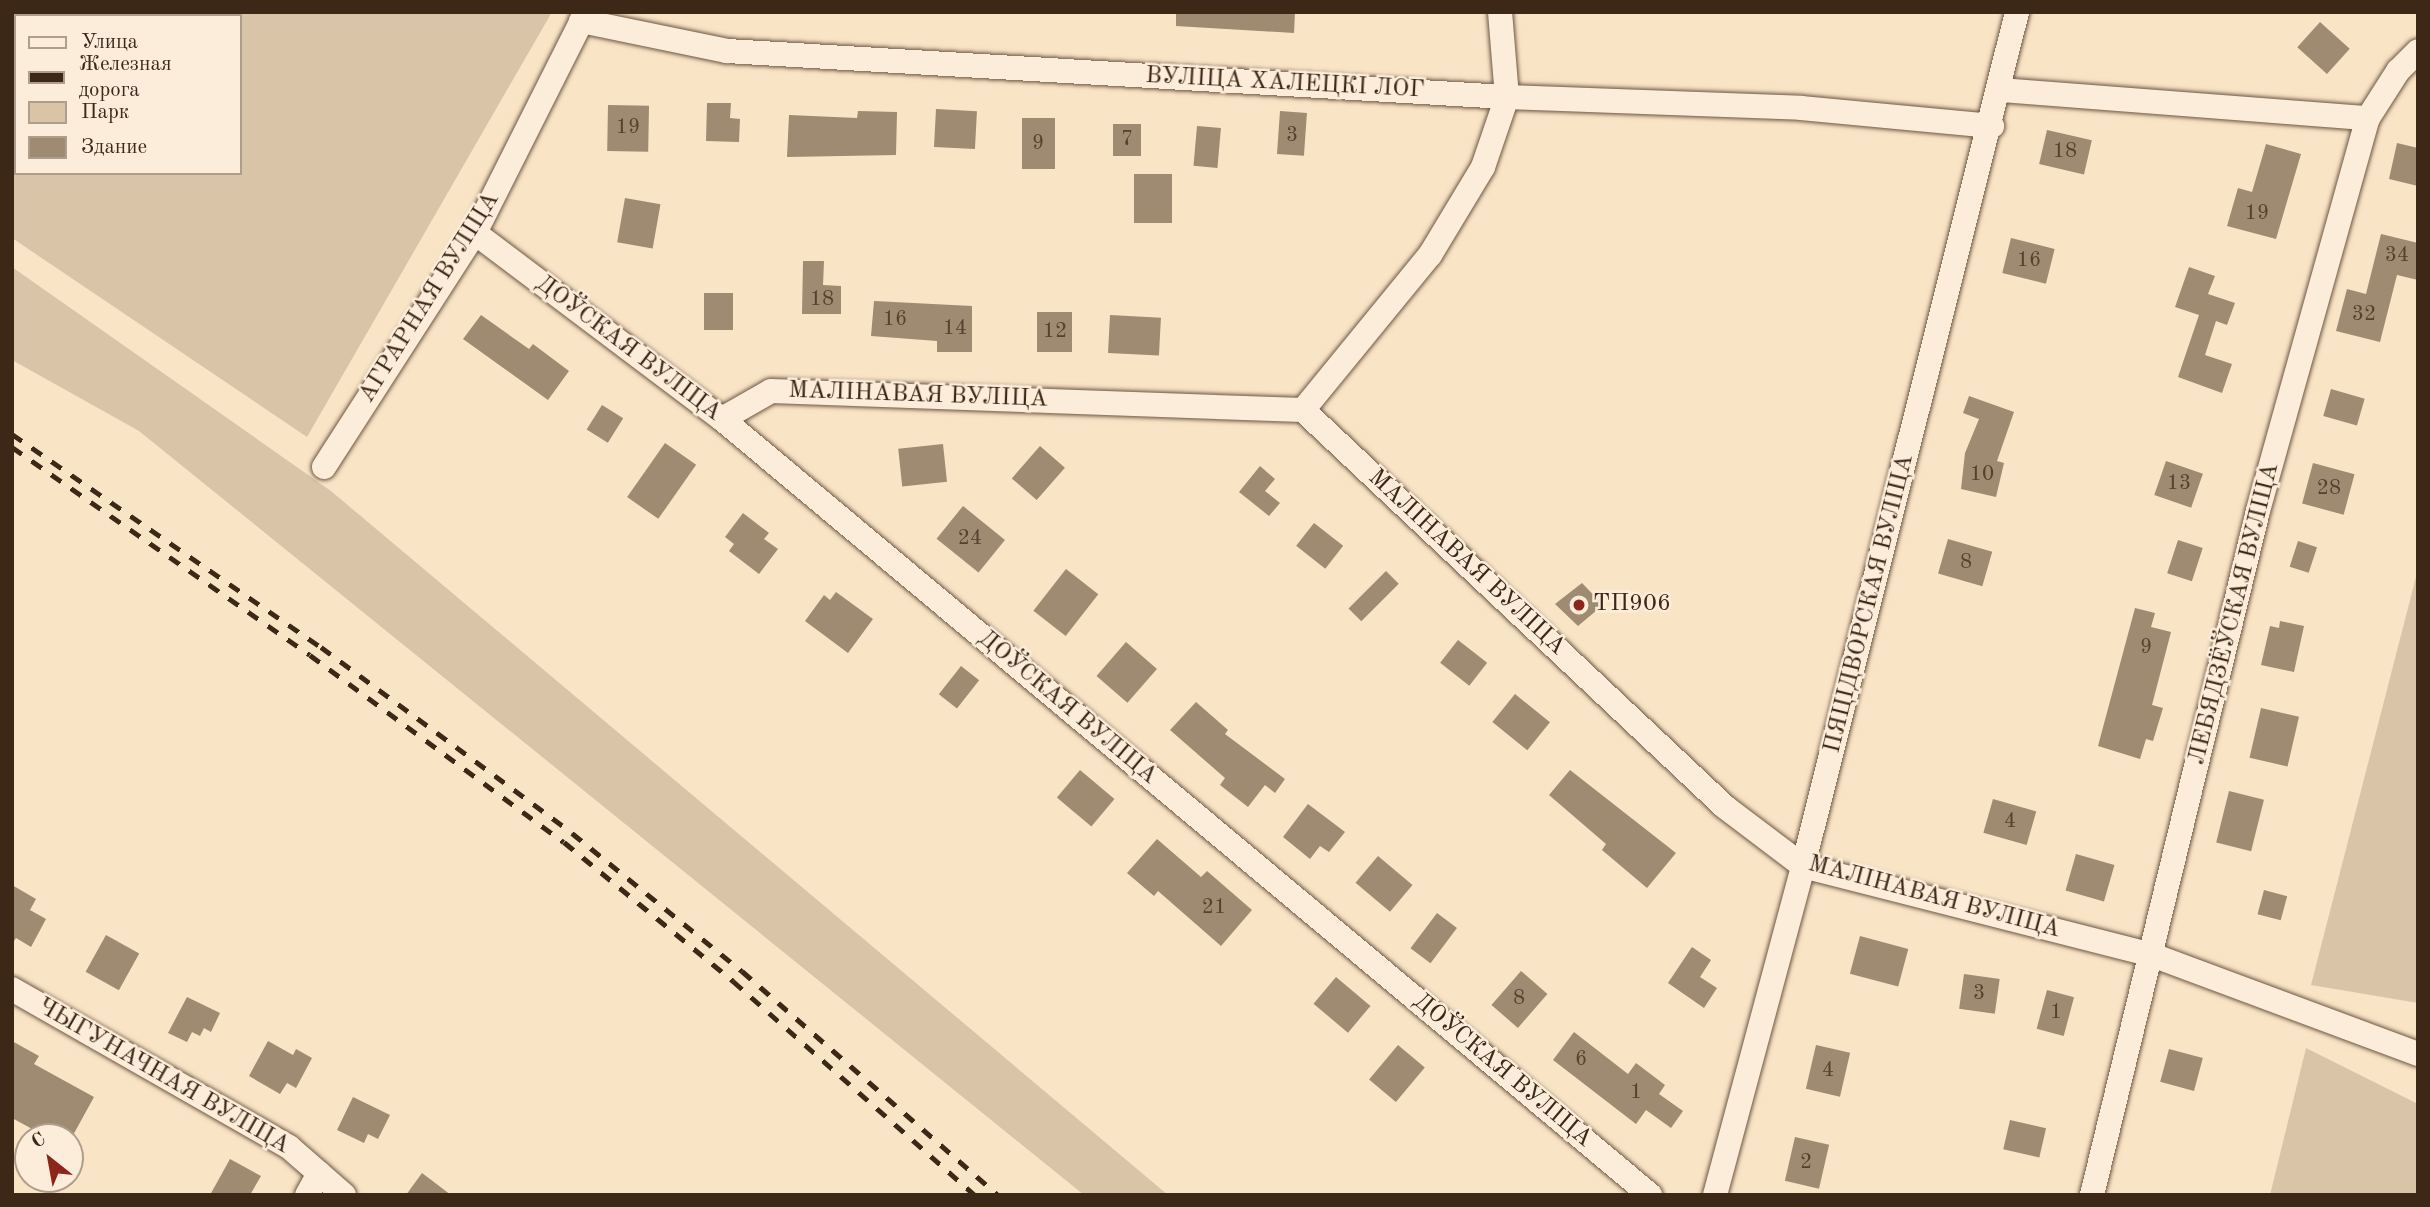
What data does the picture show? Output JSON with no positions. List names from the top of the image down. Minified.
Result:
{"streets":{"street":["ВУЛІЦА ХАЛЕЦКІ ЛОГ","АГРАРНАЯ ВУЛІЦА","ДОЎСКАЯ ВУЛІЦА","МАЛІНАВАЯ ВУЛІЦА","ПЯЦІДВОРСКАЯ ВУЛІЦА","ЛЕБЯДЗЁЎСКАЯ ВУЛІЦА","ЧЫГУНАЧНАЯ ВУЛІЦА"]},"crossings":[["ВУЛІЦА ХАЛЕЦКІ ЛОГ","АГРАРНАЯ ВУЛІЦА"],["ВУЛІЦА ХАЛЕЦКІ ЛОГ","ПЯЦІДВОРСКАЯ ВУЛІЦА"],["АГРАРНАЯ ВУЛІЦА","ДОЎСКАЯ ВУЛІЦА"],["ДОЎСКАЯ ВУЛІЦА","МАЛІНАВАЯ ВУЛІЦА"],["МАЛІНАВАЯ ВУЛІЦА","ПЯЦІДВОРСКАЯ ВУЛІЦА"],["МАЛІНАВАЯ ВУЛІЦА","ЛЕБЯДЗЁЎСКАЯ ВУЛІЦА"]],"places":["ТП906"],"house_numbers":["19","3","7","9","18","19","34","16","18","32","16","14","12","10","13","28","24","8","9","4","21","3","8","1","6","4","1","2"],"legend":["Улица","Железная дорога","Парк","Здание"],"north":"top left"}
